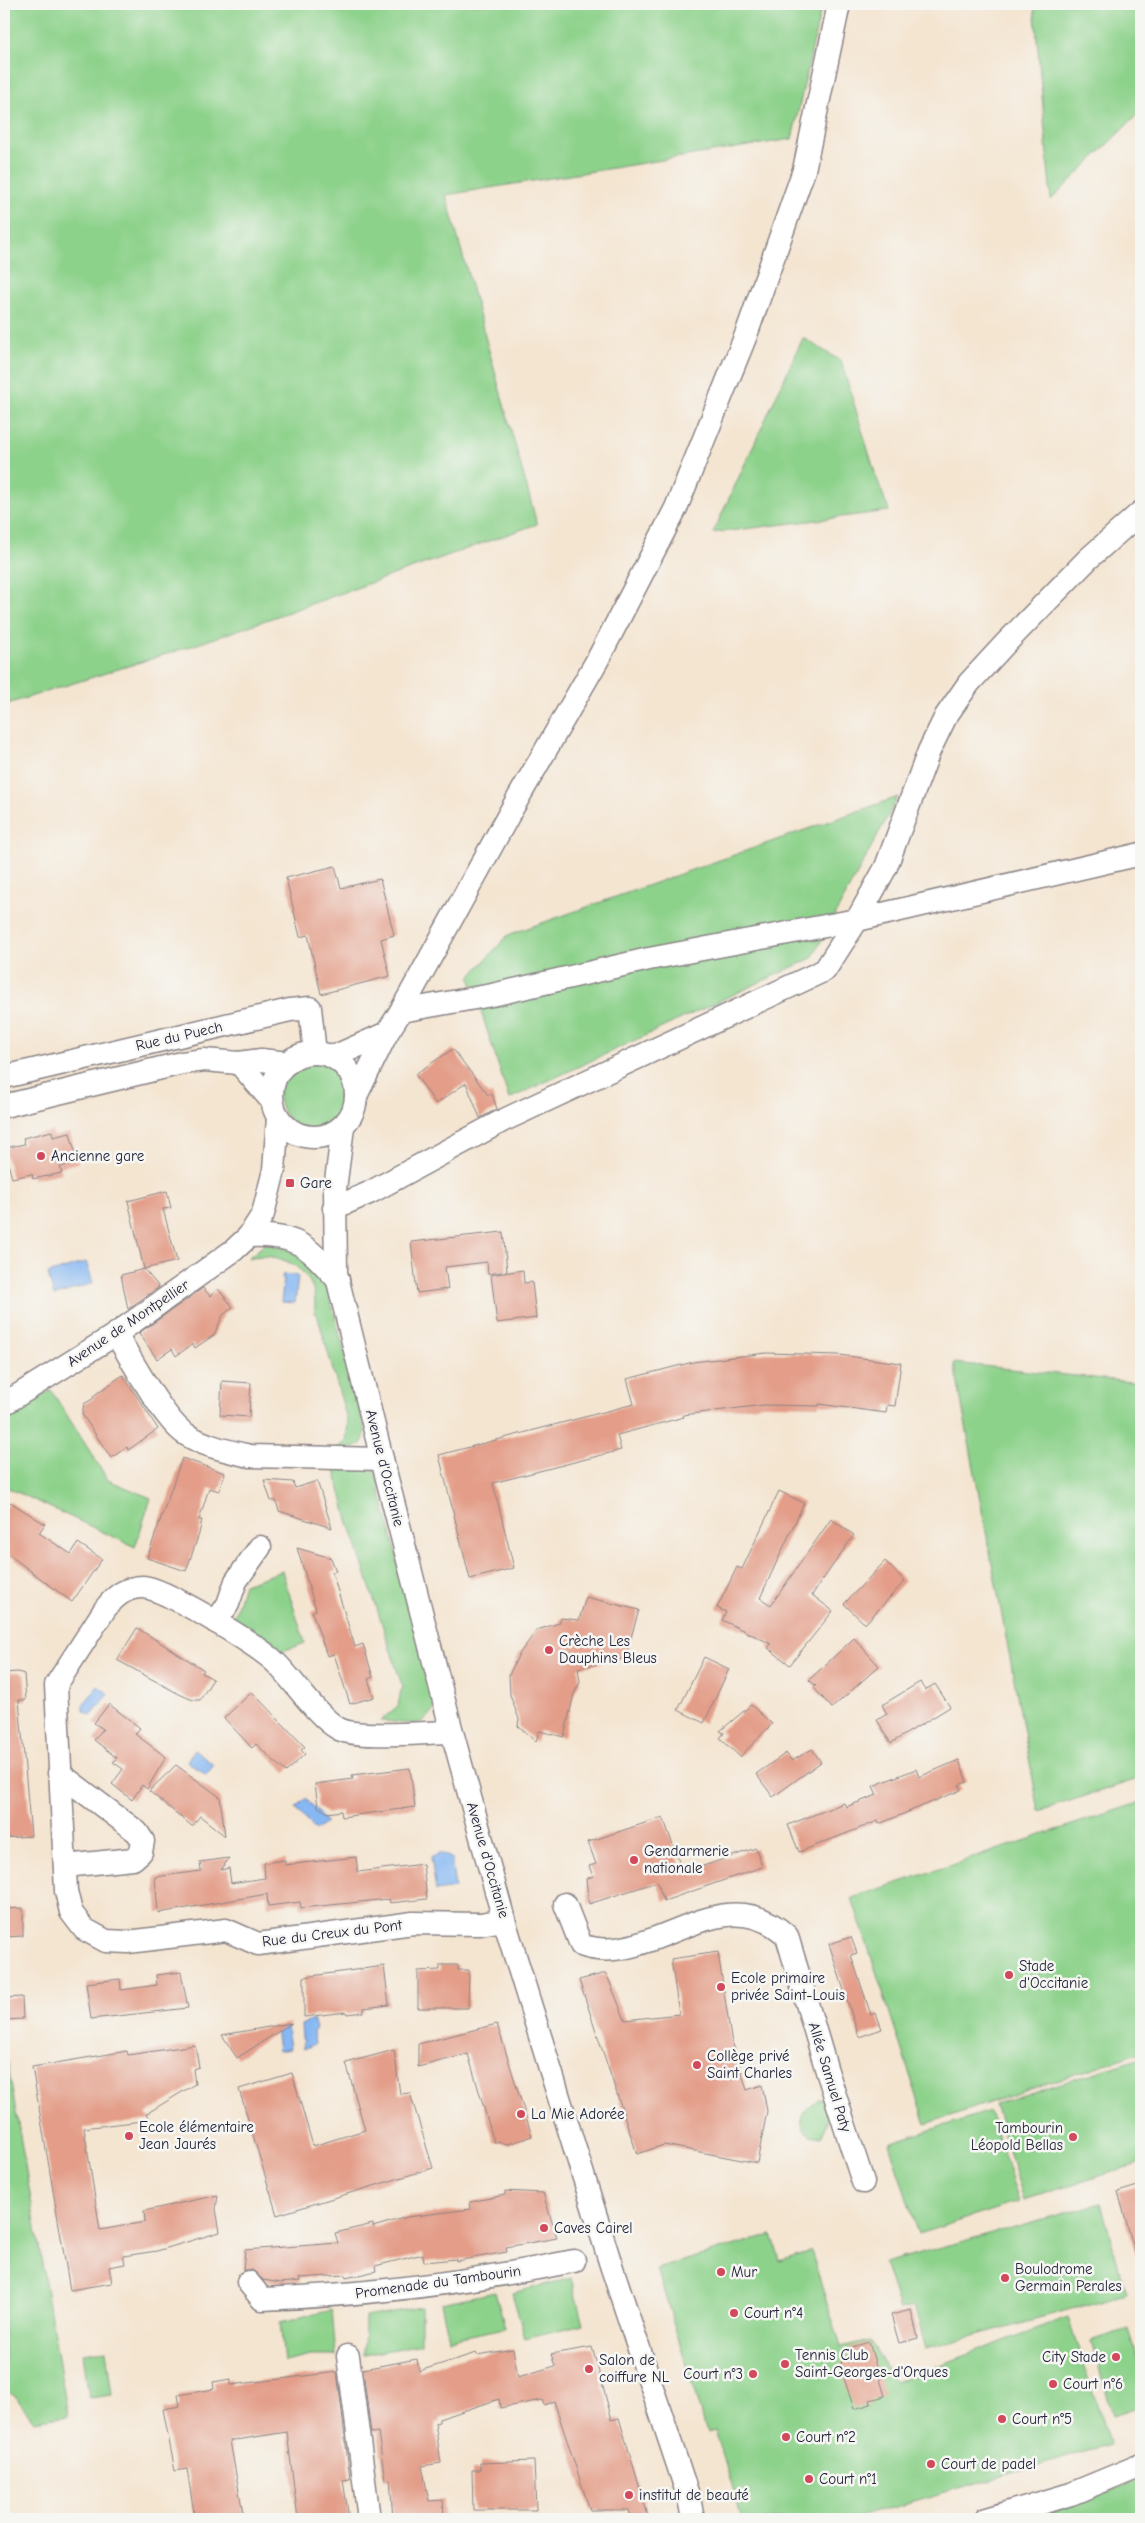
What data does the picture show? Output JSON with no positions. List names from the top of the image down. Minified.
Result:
{"streets":{"street":["Rue du Puech","Avenue de Montpellier","Avenue d'Occitanie","Rue du Creux du Pont","Allée Samuel Paty","Promenade du Tambourin"]},"crossings":[["Rue du Puech","Avenue de Montpellier"],["Rue du Puech","Avenue d'Occitanie"],["Avenue de Montpellier","Avenue d'Occitanie"],["Avenue d'Occitanie","Rue du Creux du Pont"]],"places":{"other":["Ancienne gare","Crèche Les Dauphins Bleus","Gendarmerie nationale","Stade d'Occitanie","Ecole primaire privée Saint-Louis","Collège privé Saint Charles","La Mie Adorée","Ecole élémentaire Jean Jaurés","Tambourin Léopold Bellas","Caves Cairel","Mur","Boulodrome Germain Perales","Court n°4","City Stade","Tennis Club Saint-Georges-d'Orques","Salon de coiffure NL","Court n°3","Court n°6","Court n°5","Court n°2","Court de padel","Court n°1","institut de beauté"],"transit":["Gare"]}}
